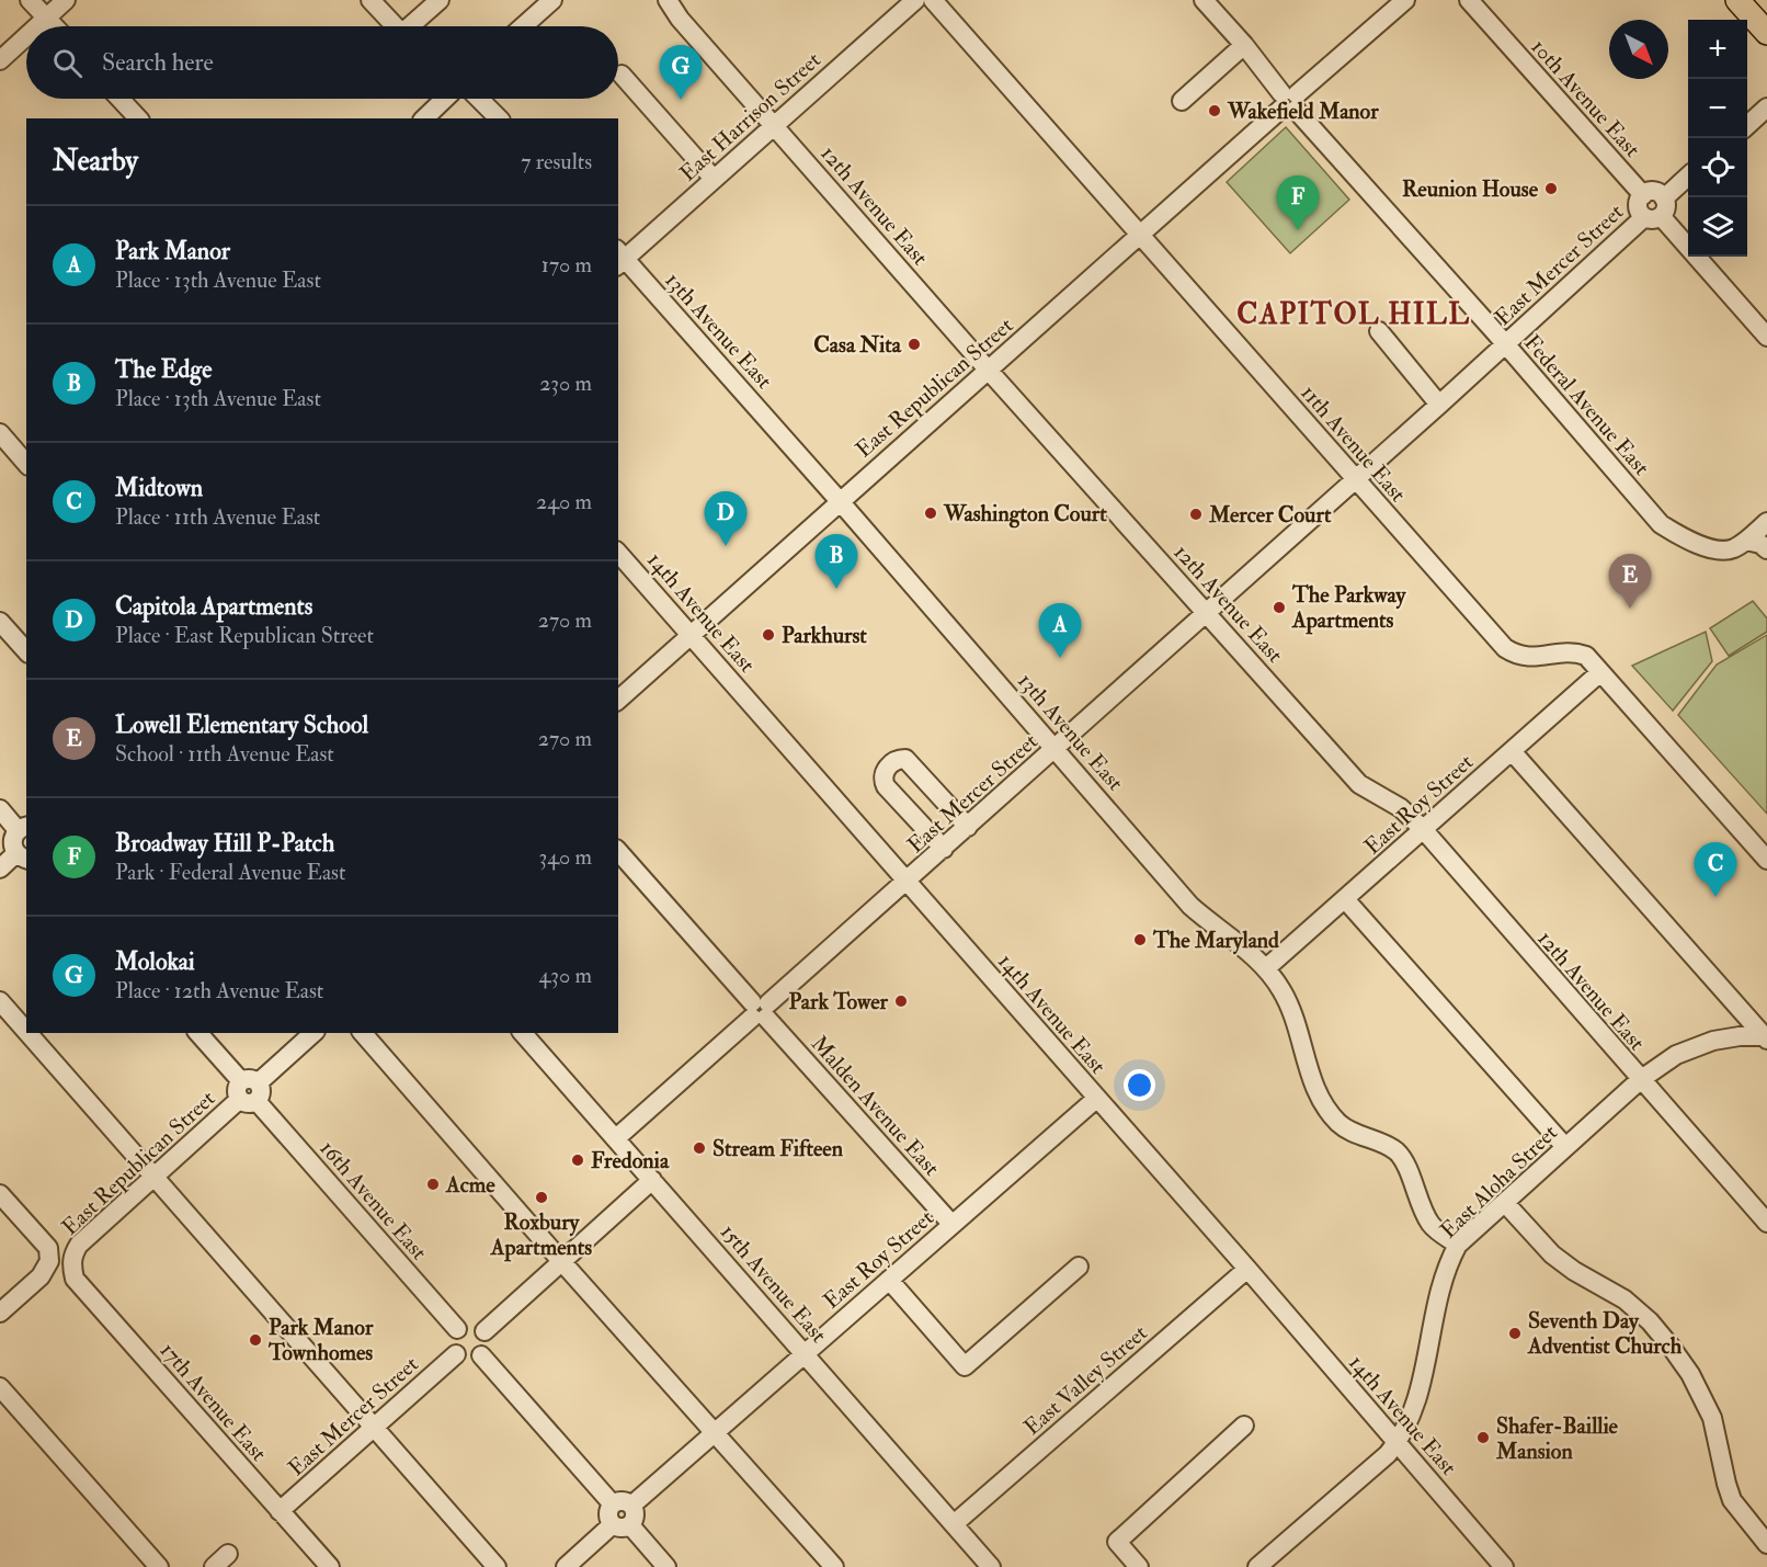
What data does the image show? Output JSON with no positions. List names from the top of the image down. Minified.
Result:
{"streets":{"street":["10th Avenue East","East Harrison Street","12th Avenue East","East Mercer Street","13th Avenue East","East Republican Street","Federal Avenue East","11th Avenue East","14th Avenue East","East Roy Street","Malden Avenue East","East Aloha Street","16th Avenue East","15th Avenue East","East Valley Street","17th Avenue East"]},"crossings":[["10th Avenue East","East Mercer Street"],["East Harrison Street","12th Avenue East"],["East Harrison Street","13th Avenue East"],["12th Avenue East","East Mercer Street"],["12th Avenue East","East Republican Street"],["12th Avenue East","East Roy Street"],["12th Avenue East","East Aloha Street"],["East Mercer Street","13th Avenue East"],["East Mercer Street","Federal Avenue East"],["East Mercer Street","11th Avenue East"],["East Mercer Street","14th Avenue East"],["East Mercer Street","Malden Avenue East"],["East Mercer Street","16th Avenue East"],["East Mercer Street","15th Avenue East"],["East Mercer Street","17th Avenue East"],["13th Avenue East","East Republican Street"],["13th Avenue East","East Roy Street"],["13th Avenue East","East Aloha Street"],["East Republican Street","Federal Avenue East"],["East Republican Street","11th Avenue East"],["East Republican Street","14th Avenue East"],["East Republican Street","16th Avenue East"],["East Republican Street","17th Avenue East"],["11th Avenue East","East Roy Street"],["14th Avenue East","East Roy Street"],["14th Avenue East","East Aloha Street"],["14th Avenue East","East Valley Street"],["East Roy Street","Malden Avenue East"],["East Roy Street","15th Avenue East"],["15th Avenue East","East Valley Street"]],"districts":["CAPITOL HILL"],"places":["Wakefield Manor","Reunion House","Casa Nita","Washington Court","Mercer Court","The Parkway Apartments","Parkhurst","The Maryland","Park Tower","Stream Fifteen","Fredonia","Acme","Roxbury Apartments","Seventh Day Adventist Church","Park Manor Townhomes","Shafer-Baillie Mansion"],"north":"bottom right","page":{"map_buttons":["+","−"],"search":"Search here","pins":["G","F","D","B","E","A","C"],"heading":["Nearby","7 results"],"list":[{"mark":"A","name":"Park Manor","note":"Place · 13th Avenue East","value":"170 m"},{"mark":"B","name":"The Edge","note":"Place · 13th Avenue East","value":"230 m"},{"mark":"C","name":"Midtown","note":"Place · 11th Avenue East","value":"240 m"},{"mark":"D","name":"Capitola Apartments","note":"Place · East Republican Street","value":"270 m"},{"mark":"E","name":"Lowell Elementary School","note":"School · 11th Avenue East","value":"270 m"},{"mark":"F","name":"Broadway Hill P-Patch","note":"Park · Federal Avenue East","value":"340 m"},{"mark":"G","name":"Molokai","note":"Place · 12th Avenue East","value":"430 m"}]}}
